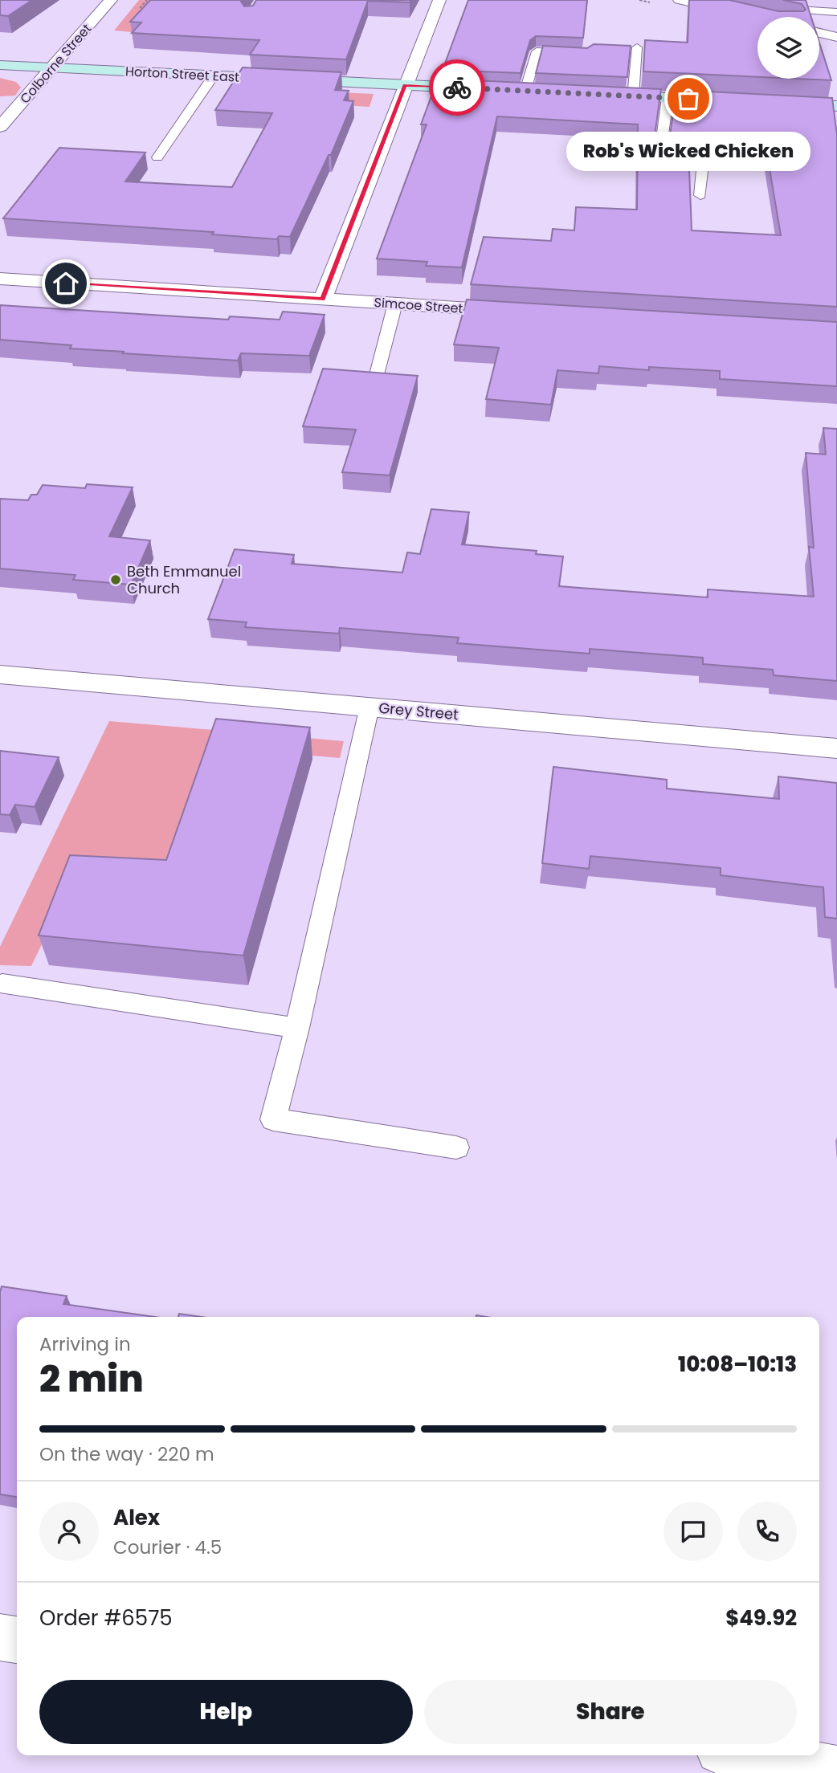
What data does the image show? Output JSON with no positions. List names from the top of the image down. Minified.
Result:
{"streets":{"main road":["Horton Street East"],"street":["Colborne Street","Simcoe Street","Grey Street"]},"crossings":[["Colborne Street","Horton Street East"]],"places":["Rob's Wicked Chicken","Beth Emmanuel Church"],"page":{"bubble":"Rob's Wicked Chicken","heading":["2 min","Arriving in","10:08–10:13"],"panel":["Alex","Courier · 4.5","Order #6575","$49.92"],"bar":"On the way · 220 m","buttons":["Help","Share"]}}
